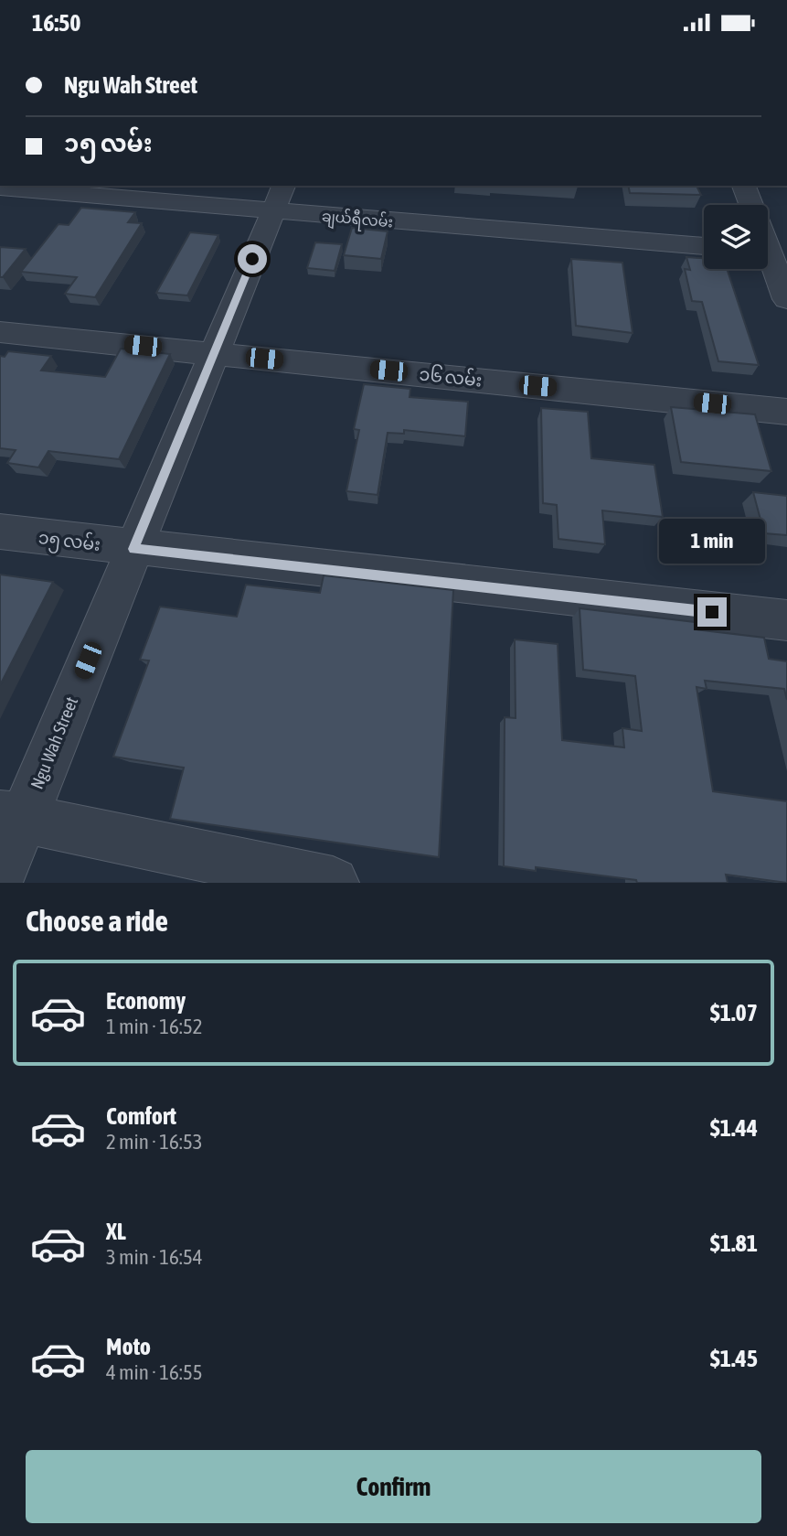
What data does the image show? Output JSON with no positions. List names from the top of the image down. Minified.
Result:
{"streets":{"street":["ချယ်ရီလမ်း","၁၆ လမ်း","၁၅ လမ်း","Ngu Wah Street"]},"crossings":[["ချယ်ရီလမ်း","Ngu Wah Street"],["၁၆ လမ်း","Ngu Wah Street"],["၁၅ လမ်း","Ngu Wah Street"]],"page":{"status":"16:50","banner":["Ngu Wah Street","၁၅ လမ်း"],"bubble":"1 min","heading":"Choose a ride","list":[{"name":"Economy","note":"1 min · 16:52","value":"$1.07"},{"name":"Comfort","note":"2 min · 16:53","value":"$1.44"},{"name":"XL","note":"3 min · 16:54","value":"$1.81"},{"name":"Moto","note":"4 min · 16:55","value":"$1.45"}],"buttons":"Confirm"}}
